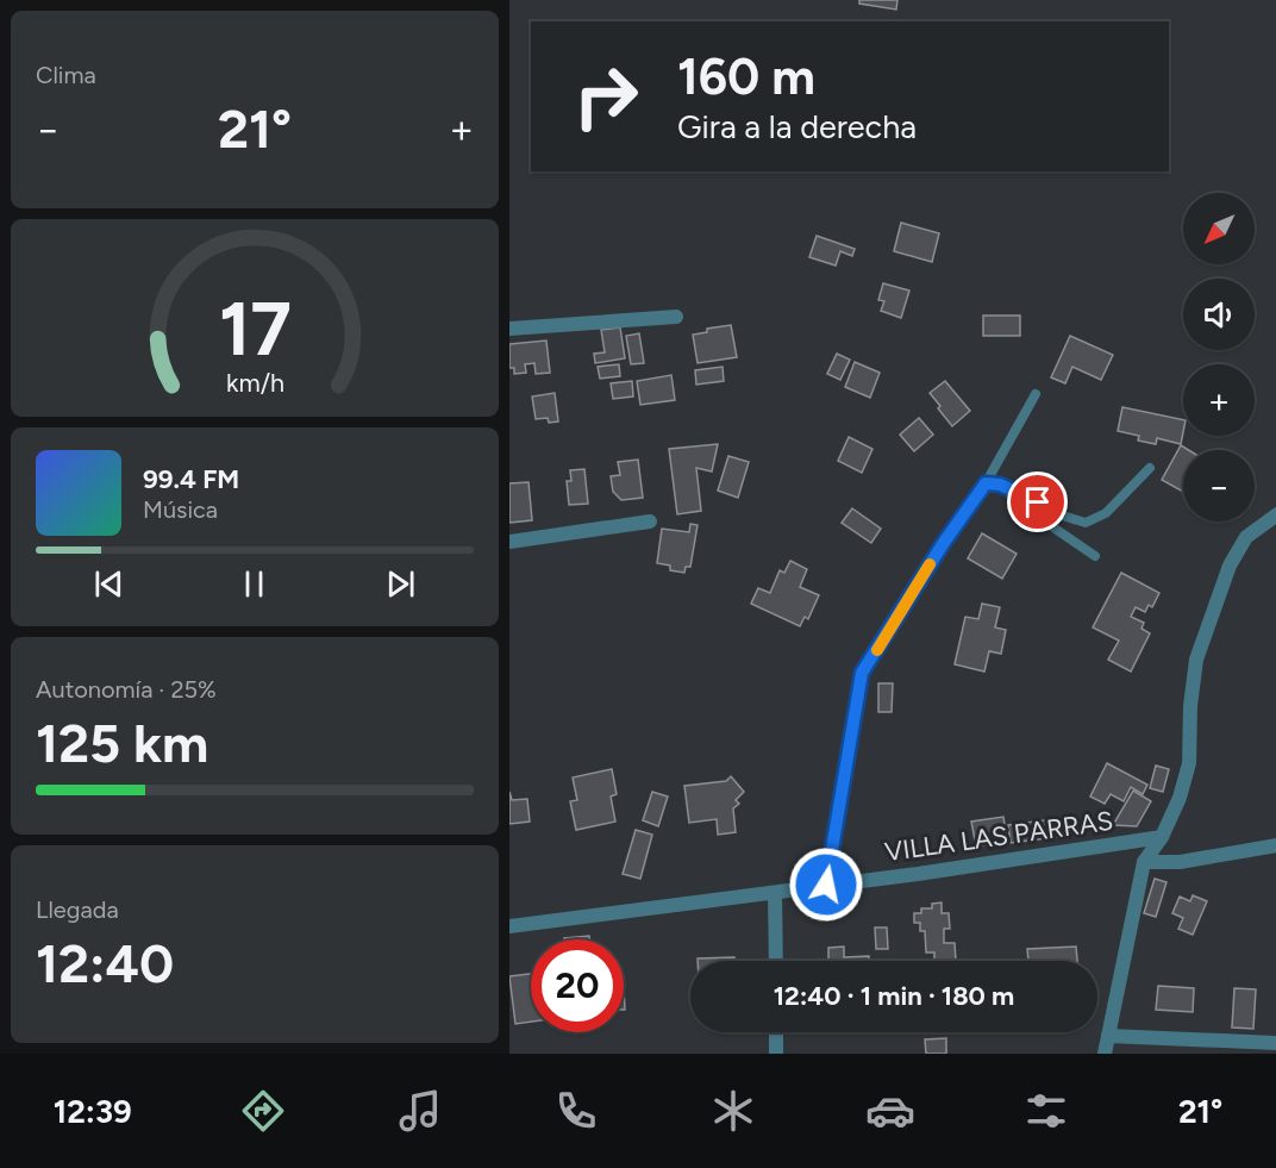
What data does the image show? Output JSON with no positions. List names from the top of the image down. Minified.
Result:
{"streets":{"street":["VILLA LAS PARRAS"]},"north":"bottom left","page":{"tile":["Clima",["Autonomía · 25%","125 km"],["Llegada","12:40"]],"turn":["160 m","Gira a la derecha"],"heat":["−","21°","+"],"map_buttons":["+","−"],"song":["99.4 FM","Música"],"limit":"20","trip":"12:40 · 1 min · 180 m","tabs":["12:39","21°"],"gauge":["17","km/h"]}}
